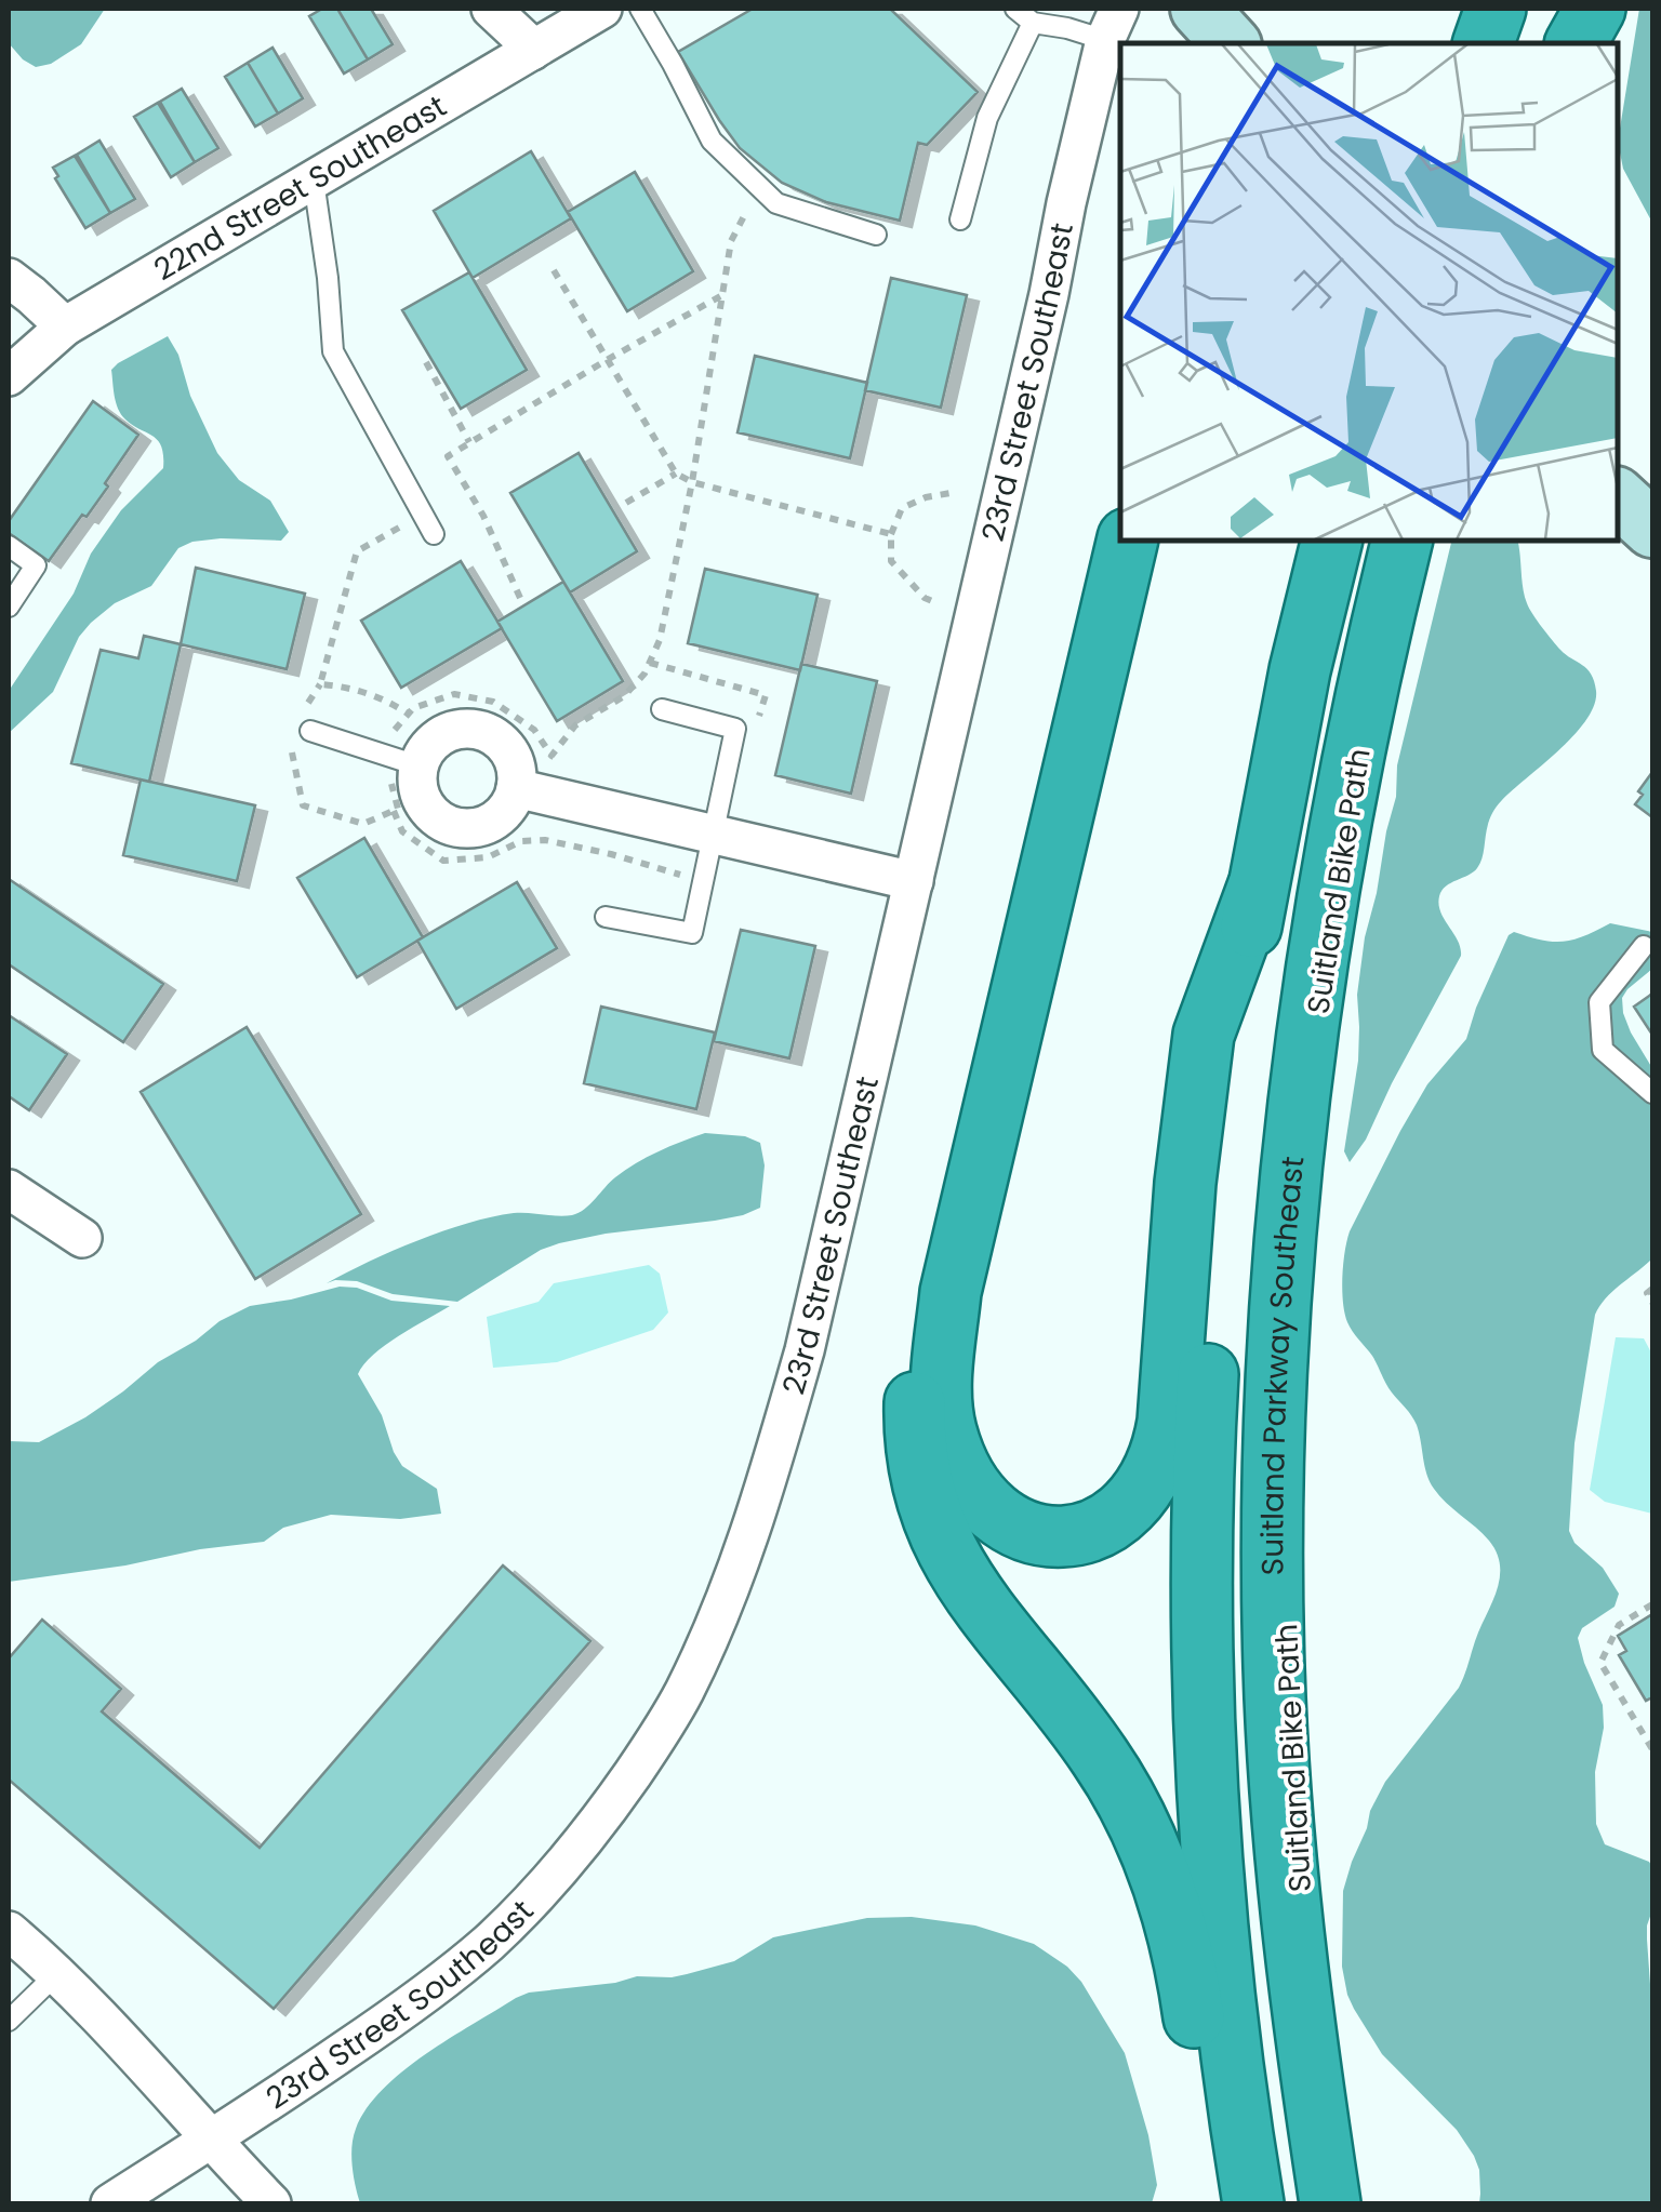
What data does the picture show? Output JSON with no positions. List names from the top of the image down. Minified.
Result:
{"streets":{"highway":["Suitland Parkway Southeast"],"street":["22nd Street Southeast","23rd Street Southeast"]}}
